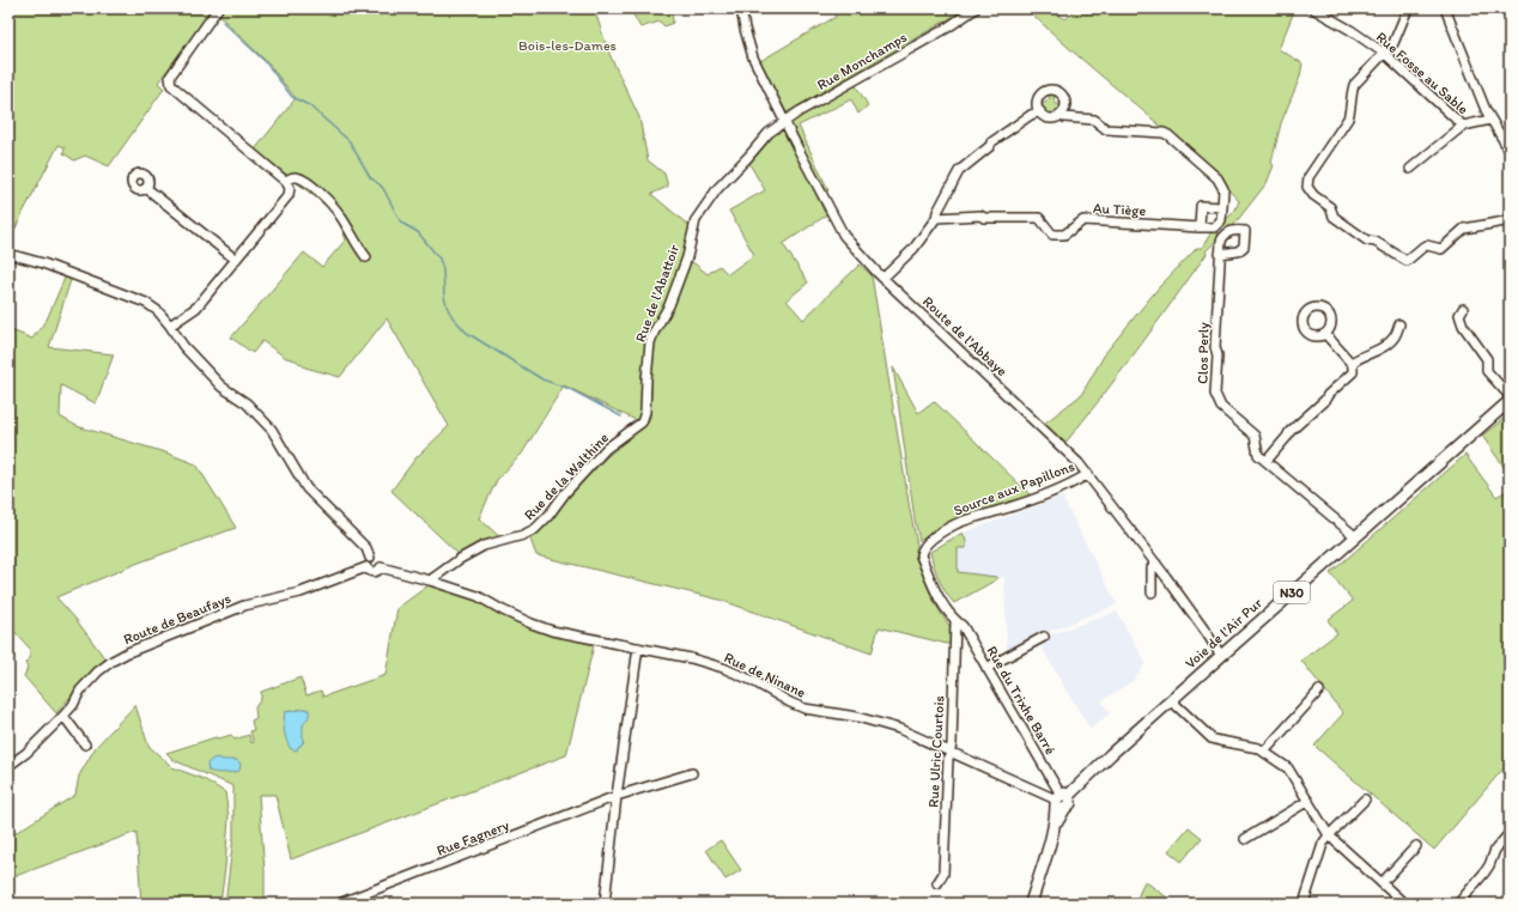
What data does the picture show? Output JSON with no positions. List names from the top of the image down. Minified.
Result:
{"streets":{"main road":["N30","Voie de l'Air Pur"],"street":["Rue Monchamps","Rue Fosse au Sable","Au Tiège","Rue de l'Abattoir","Route de l'Abbaye","Clos Perly","Rue de la Walthine","Source aux Papillons","Route de Beaufays","Rue de Ninane","Rue du Trixhe Barré","Rue Ulric Courtois","Rue Fagnery"]},"crossings":[["Rue Monchamps","Rue de l'Abattoir"],["Rue Monchamps","Route de l'Abbaye"],["Rue de l'Abattoir","Route de l'Abbaye"],["Rue de l'Abattoir","Rue de la Walthine"],["Route de l'Abbaye","Source aux Papillons"],["Route de l'Abbaye","Voie de l'Air Pur"],["Clos Perly","Voie de l'Air Pur"],["Rue de la Walthine","Rue de Ninane"],["Source aux Papillons","Rue du Trixhe Barré"],["Source aux Papillons","Rue Ulric Courtois"],["Route de Beaufays","Rue de Ninane"],["Voie de l'Air Pur","Rue de Ninane"],["Voie de l'Air Pur","Rue du Trixhe Barré"],["Rue de Ninane","Rue du Trixhe Barré"],["Rue de Ninane","Rue Ulric Courtois"],["Rue du Trixhe Barré","Rue Ulric Courtois"]],"parks":["Bois-les-Dames"]}
